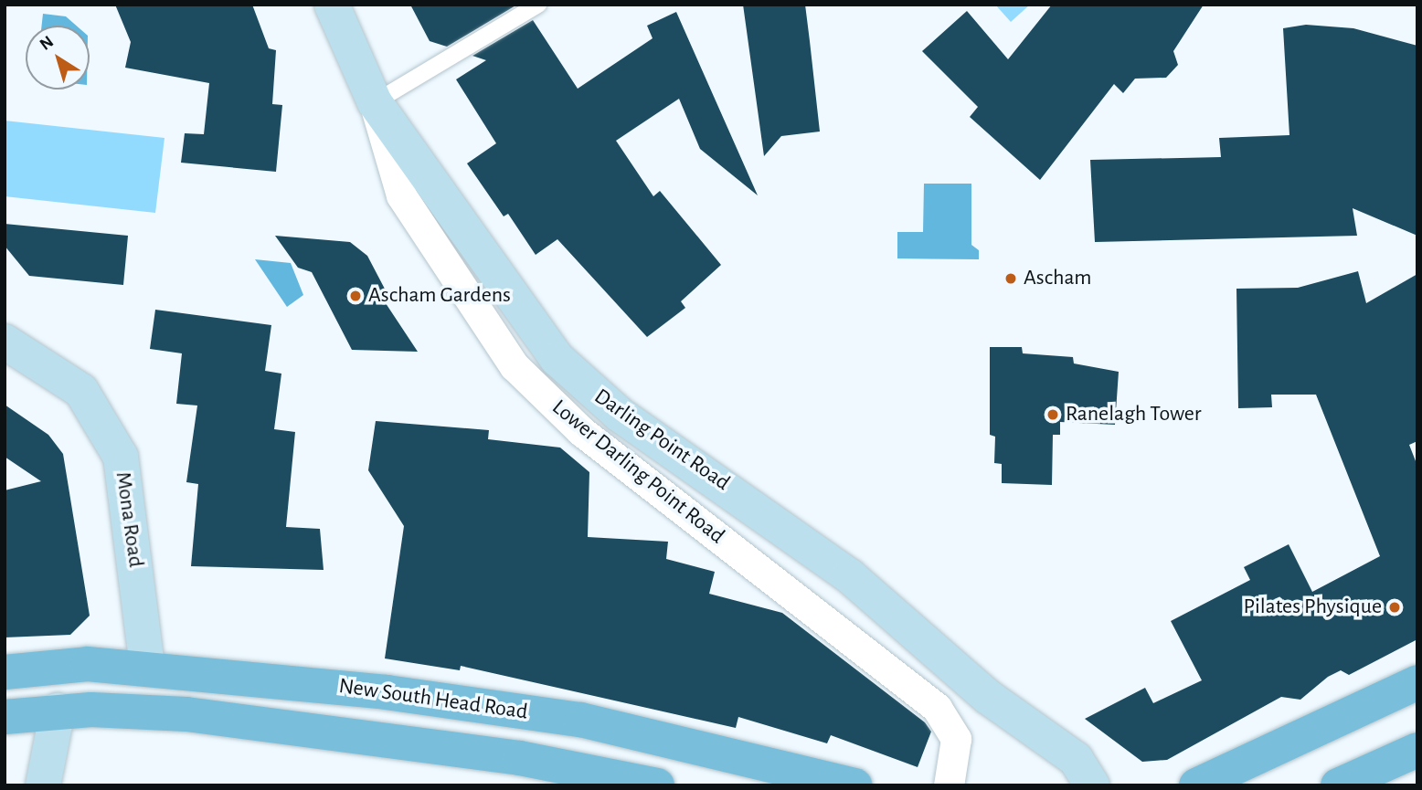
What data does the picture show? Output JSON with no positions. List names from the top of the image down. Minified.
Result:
{"streets":{"main road":["Mona Road","New South Head Road"],"street":["Darling Point Road","Lower Darling Point Road"]},"crossings":[["Darling Point Road","Lower Darling Point Road"],["Mona Road","New South Head Road"]],"places":["Ascham","Ascham Gardens","Ranelagh Tower","Pilates Physique"],"north":"top left"}
